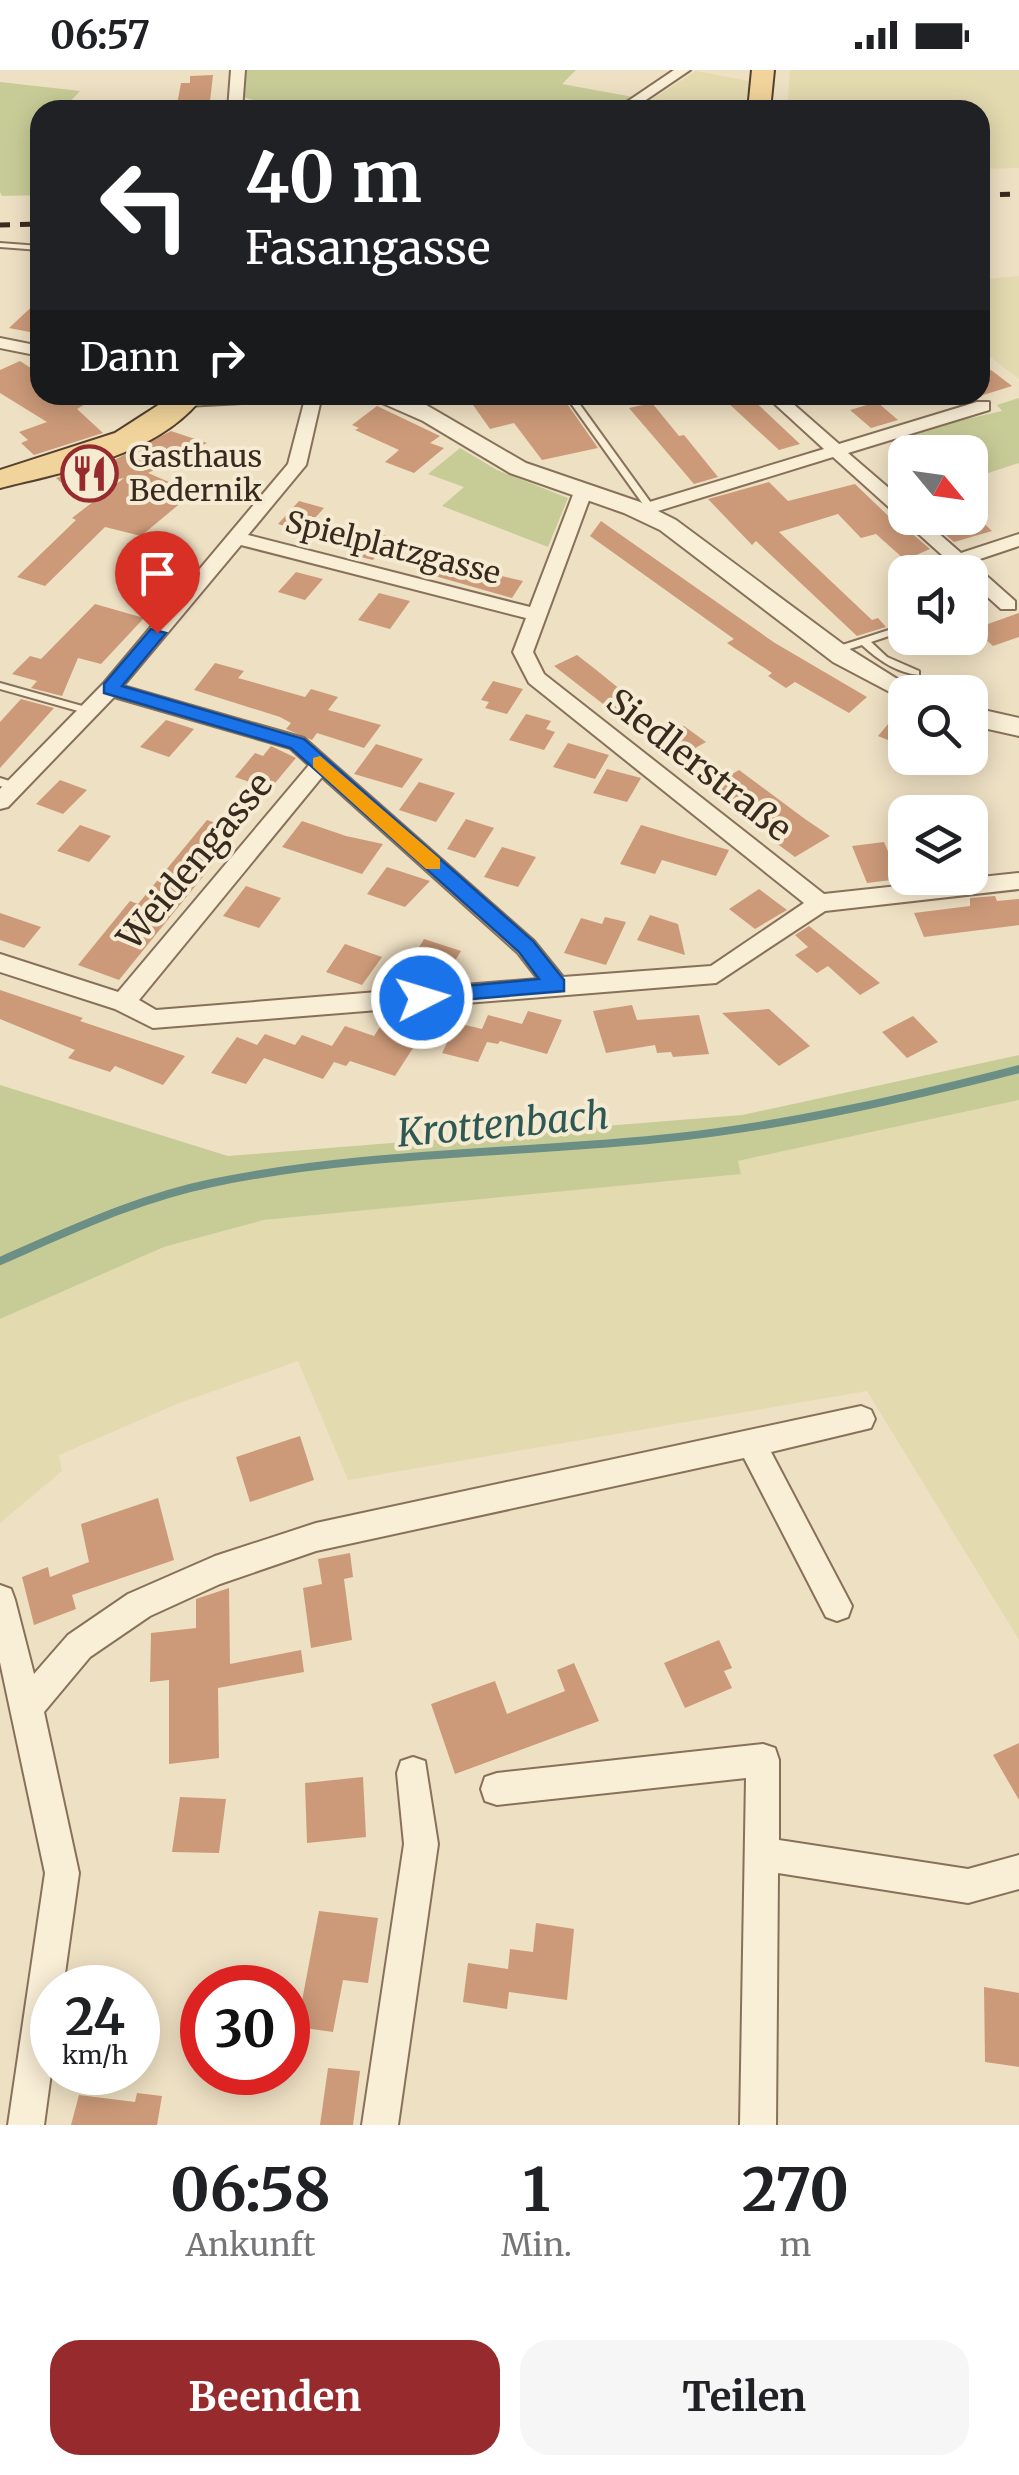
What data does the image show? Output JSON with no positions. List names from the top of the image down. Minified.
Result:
{"streets":{"street":["Spielplatzgasse","Siedlerstraße","Weidengasse"]},"crossings":[["Spielplatzgasse","Siedlerstraße"]],"water":["Krottenbach"],"places":{"restaurant":["Gasthaus Bedernik"]},"north":"bottom right","page":{"status":"06:57","turn":["40 m","Fasangasse"],"then":"Dann","speed":"24 km/h","limit":"30","eta":["06:58","Ankunft","1","Min.","270","m"],"buttons":["Beenden","Teilen"]}}
